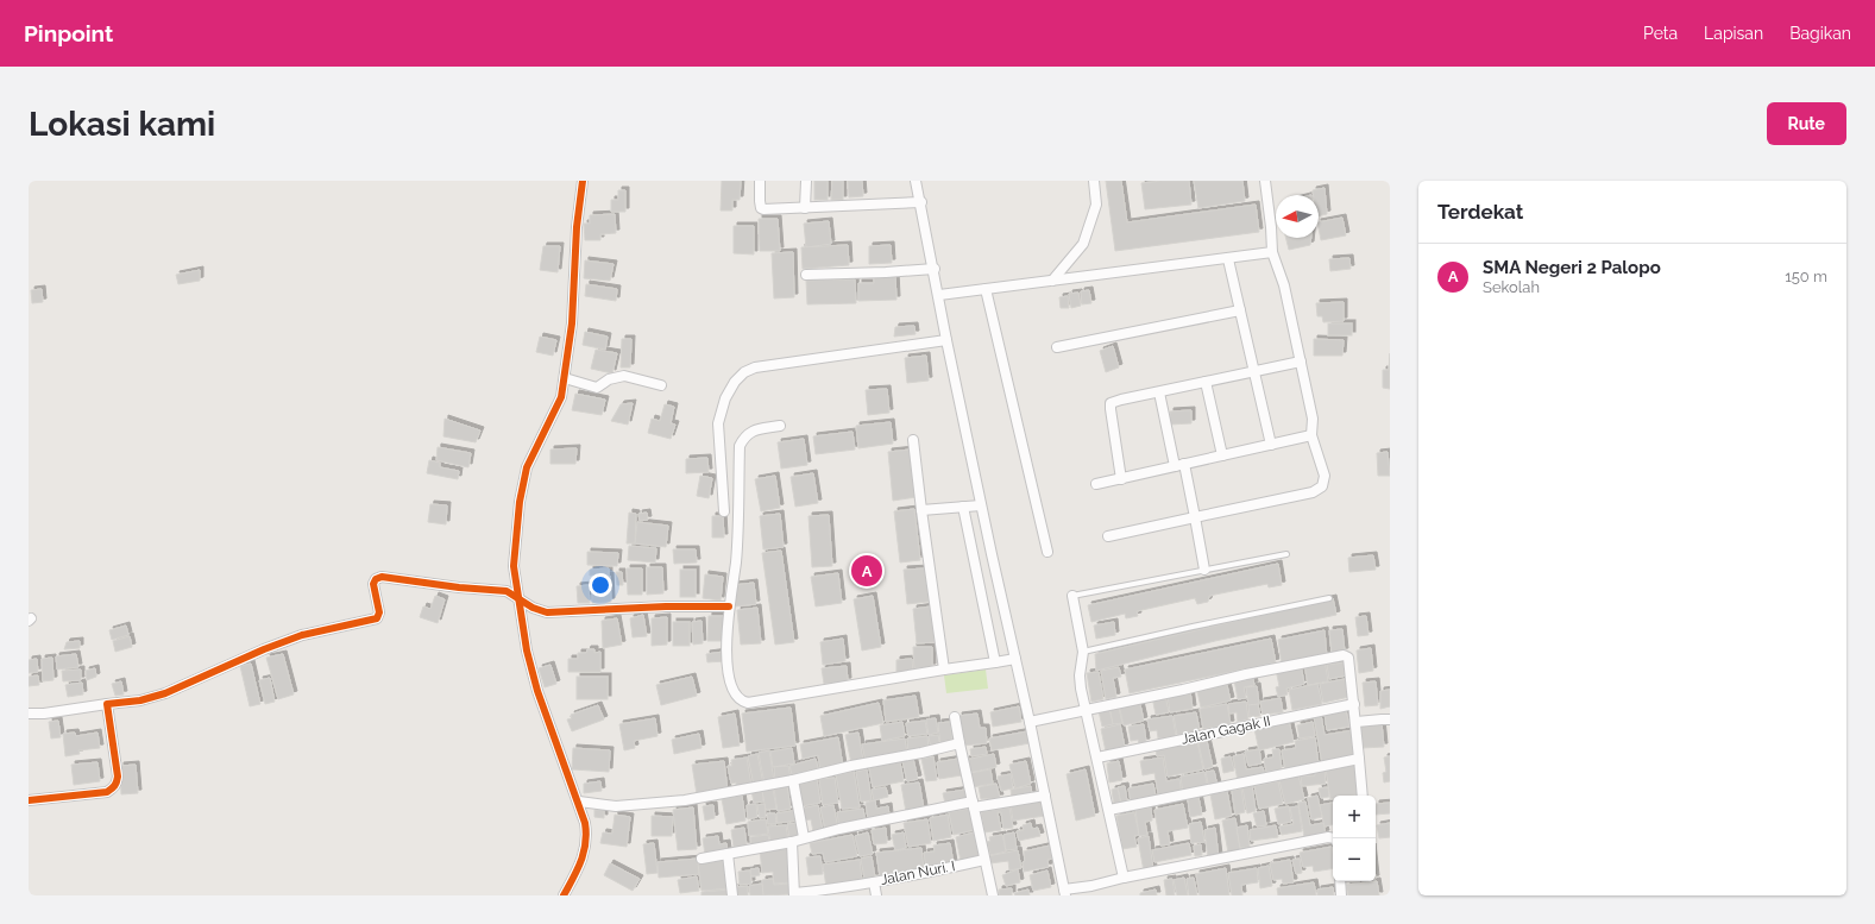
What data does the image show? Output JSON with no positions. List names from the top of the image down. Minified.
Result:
{"streets":{"street":["Jalan Gagak II","Jalan Nuri. I"]},"north":"left","page":{"header":"Pinpoint","nav":["Peta","Lapisan","Bagikan"],"buttons":"Rute","title":"Lokasi kami","heading":"Terdekat","list":[{"mark":"A","name":"SMA Negeri 2 Palopo","note":"Sekolah","value":"150 m"}],"pins":"A","map_buttons":["+","−"]}}
